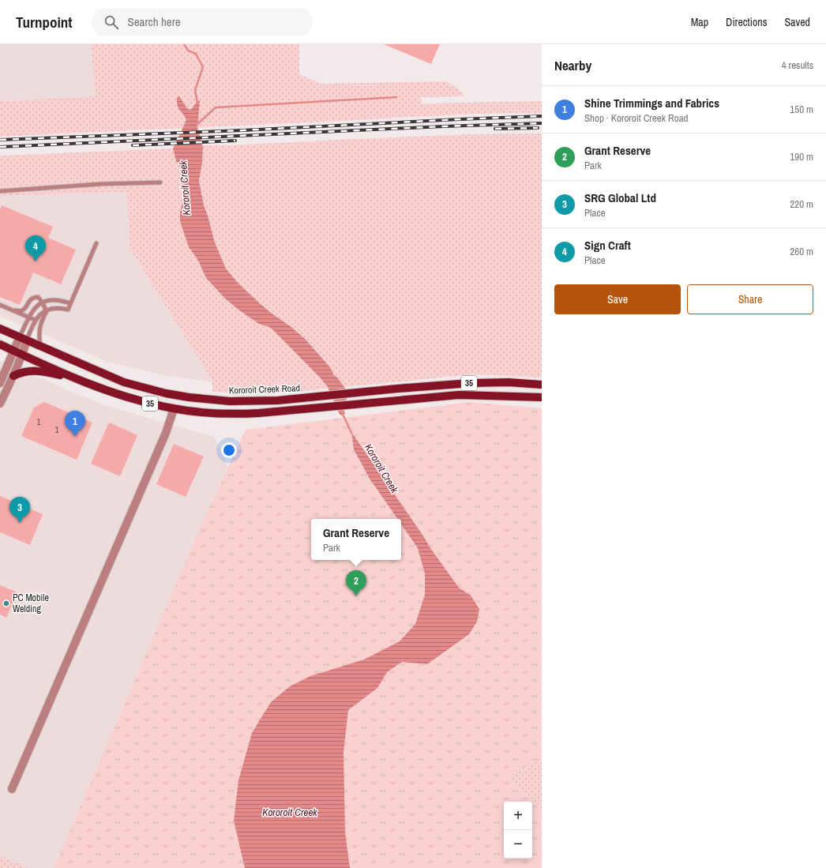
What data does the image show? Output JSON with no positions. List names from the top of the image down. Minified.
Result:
{"streets":{"main road":["35","Kororoit Creek Road"]},"water":["Kororoit Creek"],"places":["PC Mobile Welding"],"house_numbers":["1","1"],"page":{"header":"Turnpoint","search":"Search here","nav":["Map","Directions","Saved"],"heading":["Nearby","4 results"],"list":[{"mark":"1","name":"Shine Trimmings and Fabrics","note":"Shop · Kororoit Creek Road","value":"150 m"},{"mark":"2","name":"Grant Reserve","note":"Park","value":"190 m"},{"mark":"3","name":"SRG Global Ltd","note":"Place","value":"220 m"},{"mark":"4","name":"Sign Craft","note":"Place","value":"260 m"}],"pins":["4","1","3","2"],"buttons":["Save","Share"],"popup":["Grant Reserve","Park"],"map_buttons":["+","−"]}}
